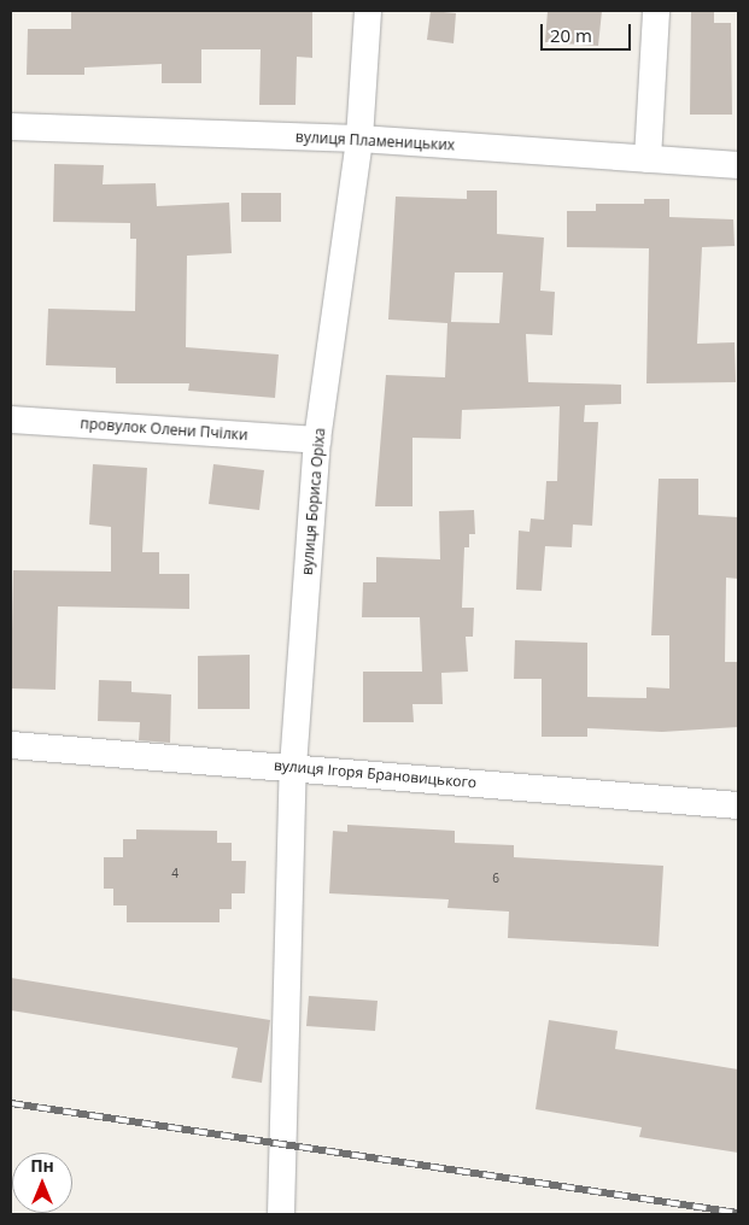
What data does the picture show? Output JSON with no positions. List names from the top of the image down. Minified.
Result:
{"streets":{"street":["вулиця Пламеницьких","провулок Олени Пчілки","вулиця Бориса Оріха","вулиця Ігоря Брановицького"]},"crossings":[["вулиця Пламеницьких","вулиця Бориса Оріха"],["провулок Олени Пчілки","вулиця Бориса Оріха"],["вулиця Бориса Оріха","вулиця Ігоря Брановицького"]],"house_numbers":["4","6"],"scale_bar":"20 m","north":"top"}
